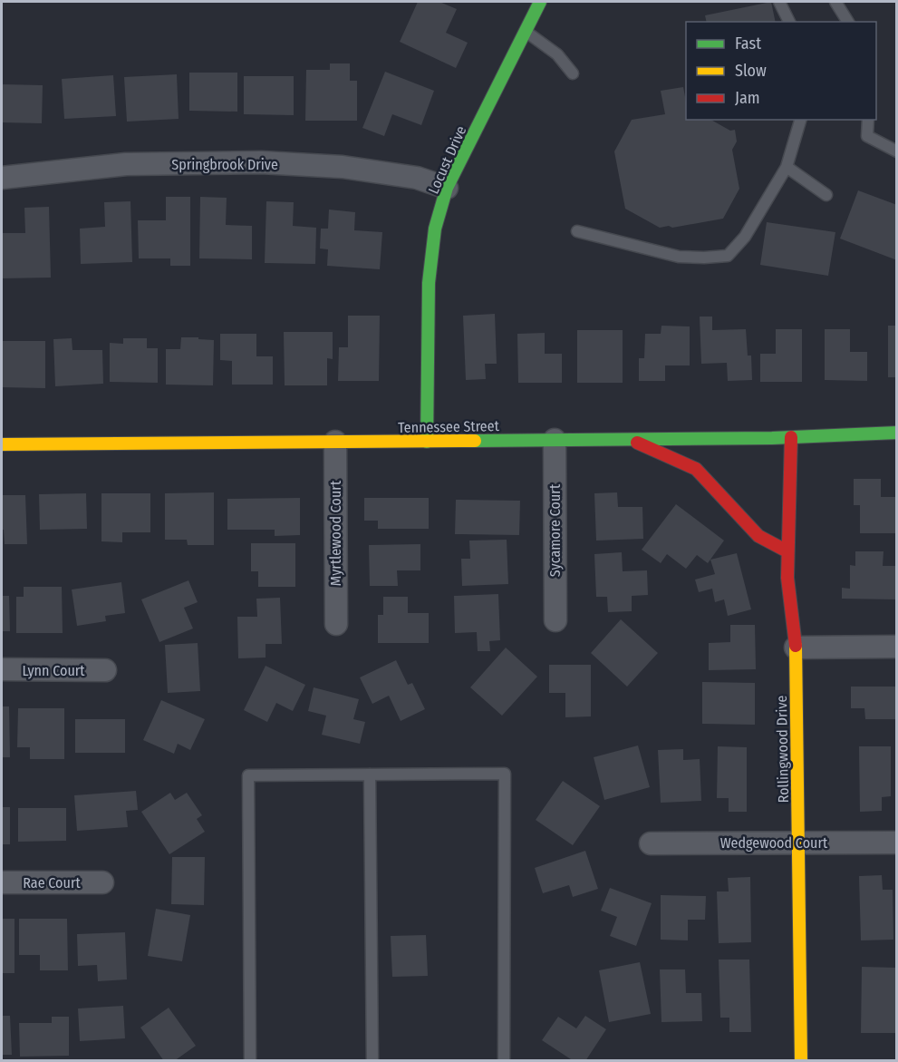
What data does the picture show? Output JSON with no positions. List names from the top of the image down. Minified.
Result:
{"streets":{"street":["Locust Drive","Springbrook Drive","Tennessee Street","Sycamore Court","Myrtlewood Court","Lynn Court","Rollingwood Drive","Wedgewood Court","Rae Court"]},"crossings":[["Locust Drive","Springbrook Drive"],["Locust Drive","Tennessee Street"],["Tennessee Street","Sycamore Court"],["Tennessee Street","Myrtlewood Court"],["Tennessee Street","Rollingwood Drive"],["Rollingwood Drive","Wedgewood Court"]],"legend":["Fast","Slow","Jam"]}
